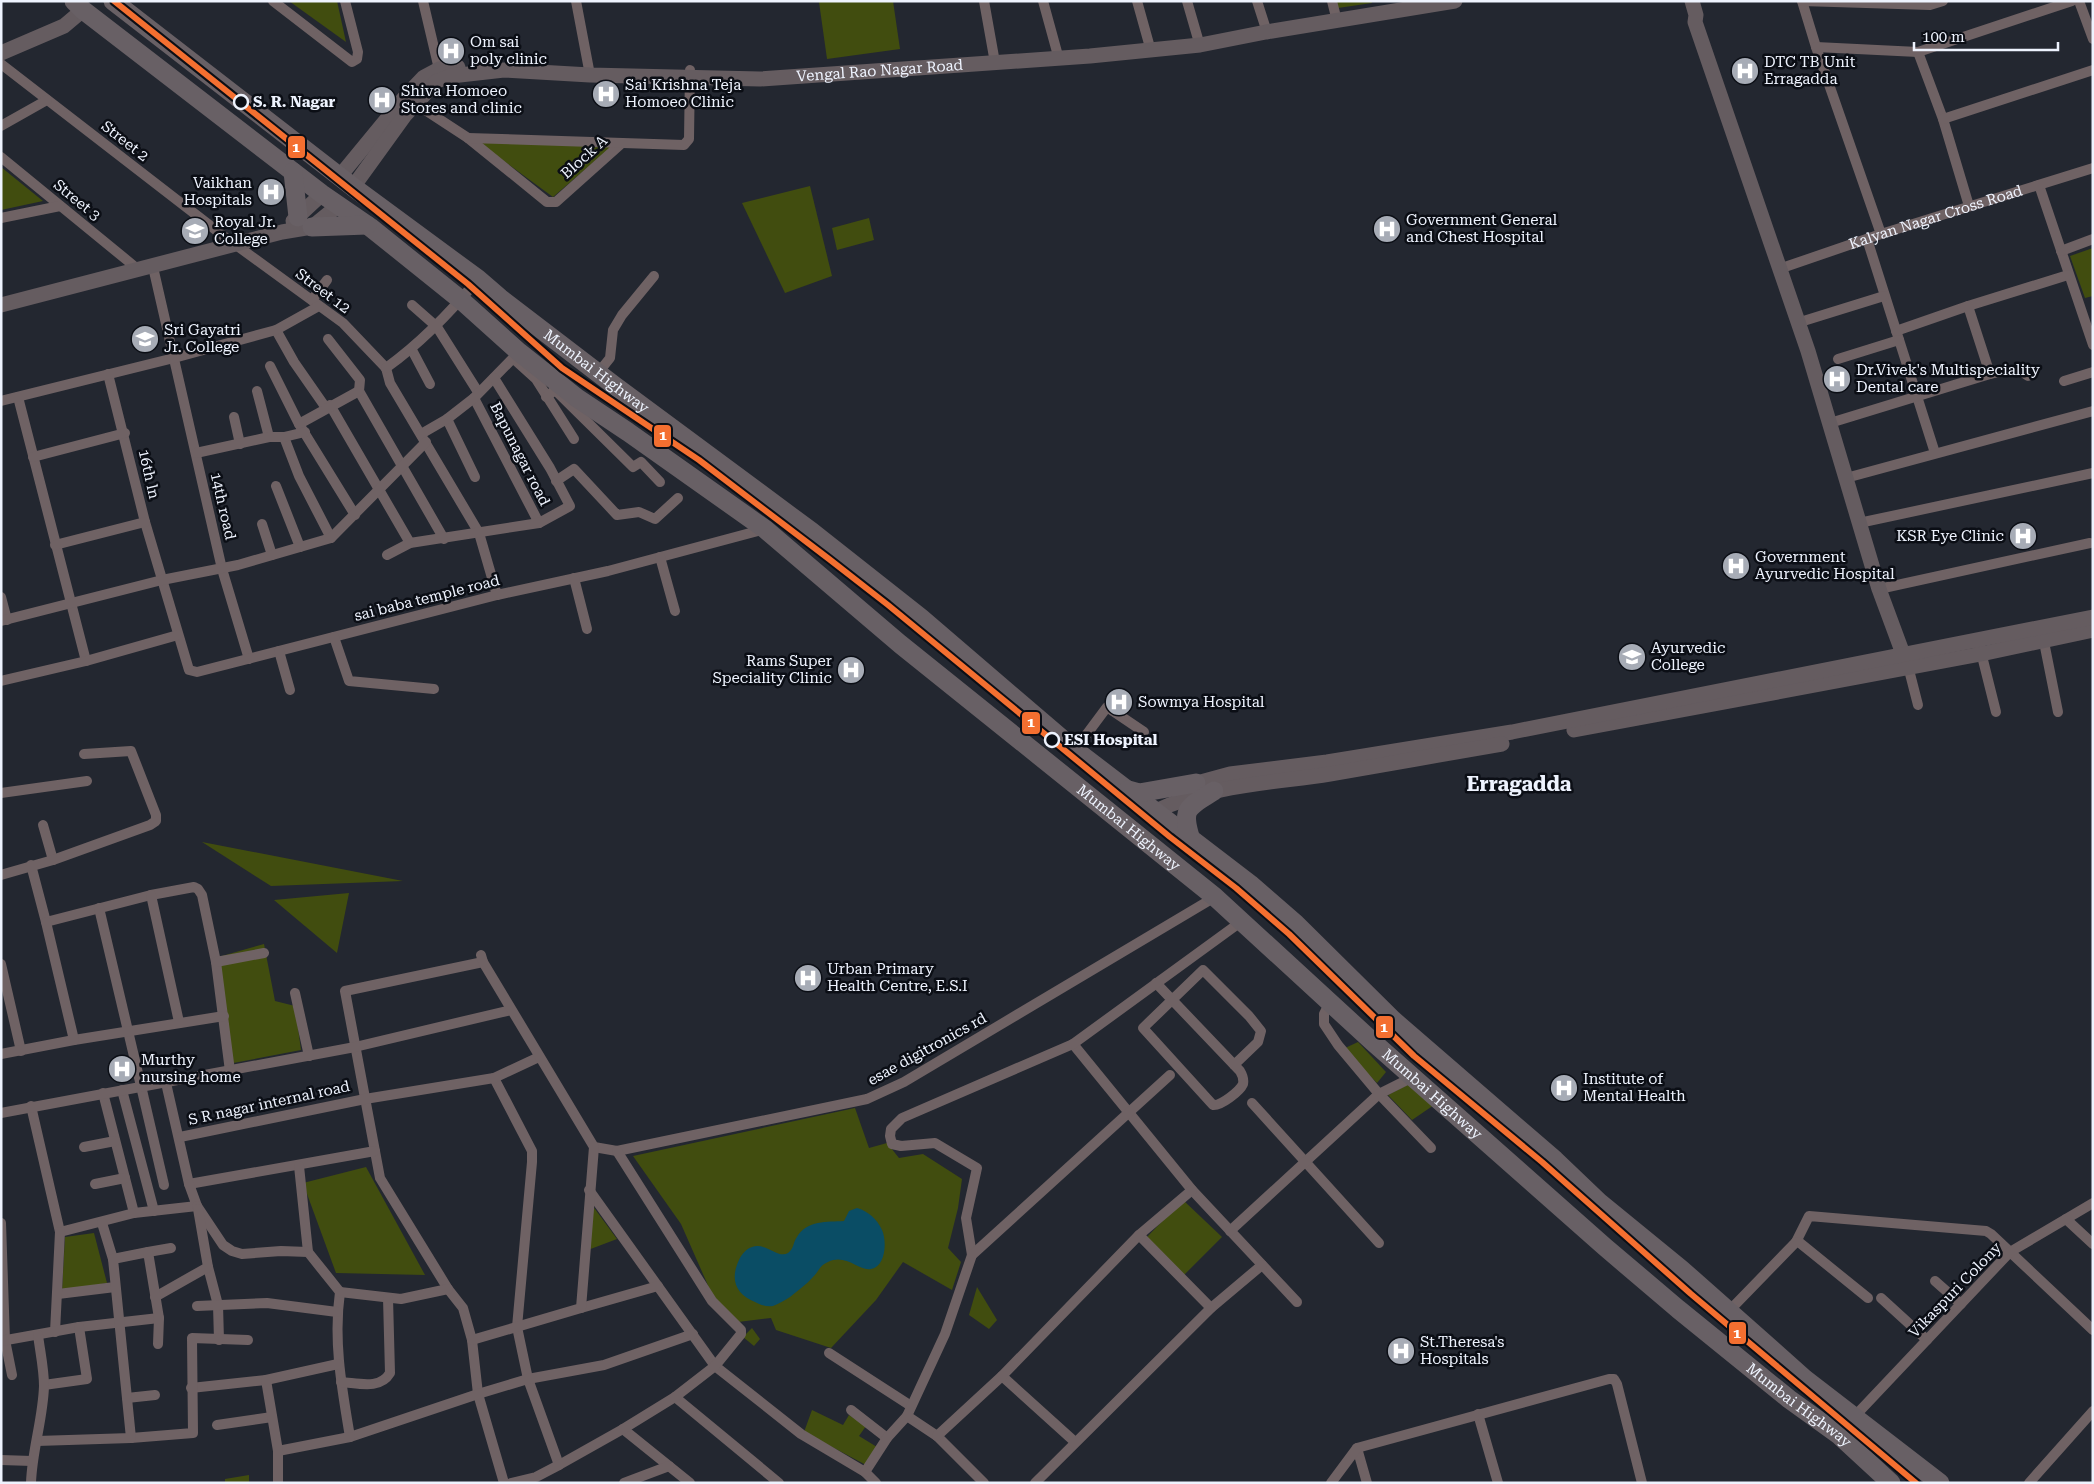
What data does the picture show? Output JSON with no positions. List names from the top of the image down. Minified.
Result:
{"streets":{"highway":["Mumbai Highway"],"main road":["Vengal Rao Nagar Road"],"street":["Street 2","Block A","Street 3","Kalyan Nagar Cross Road","Street 12","Bapunagar road","16th ln","14th road","sai baba temple road","esae digitronics rd","S R nagar internal road","Vikaspuri Colony"]},"crossings":[["Vengal Rao Nagar Road","Block A"],["Vengal Rao Nagar Road","Mumbai Highway"],["Street 2","Street 12"],["Mumbai Highway","sai baba temple road"],["Mumbai Highway","esae digitronics rd"],["Mumbai Highway","Vikaspuri Colony"],["16th ln","sai baba temple road"],["14th road","sai baba temple road"]],"districts":["Erragadda"],"places":{"hospital":["Om sai poly clinic","DTC TB Unit Erragadda","Sai Krishna Teja Homoeo Clinic","Shiva Homoeo Stores and clinic","Vaikhan Hospitals","Government General and Chest Hospital","Dr.Vivek's Multispeciality Dental care","KSR Eye Clinic","Government Ayurvedic Hospital","Rams Super Speciality Clinic","Sowmya Hospital","Urban Primary Health Centre, E.S.I","Murthy nursing home","Institute of Mental Health","St.Theresa's Hospitals"],"other":["S. R. Nagar","ESI Hospital"],"school or university":["Royal Jr. College","Sri Gayatri Jr. College","Ayurvedic College"]},"lines":["transit line 1"],"scale_bar":"100 m"}
